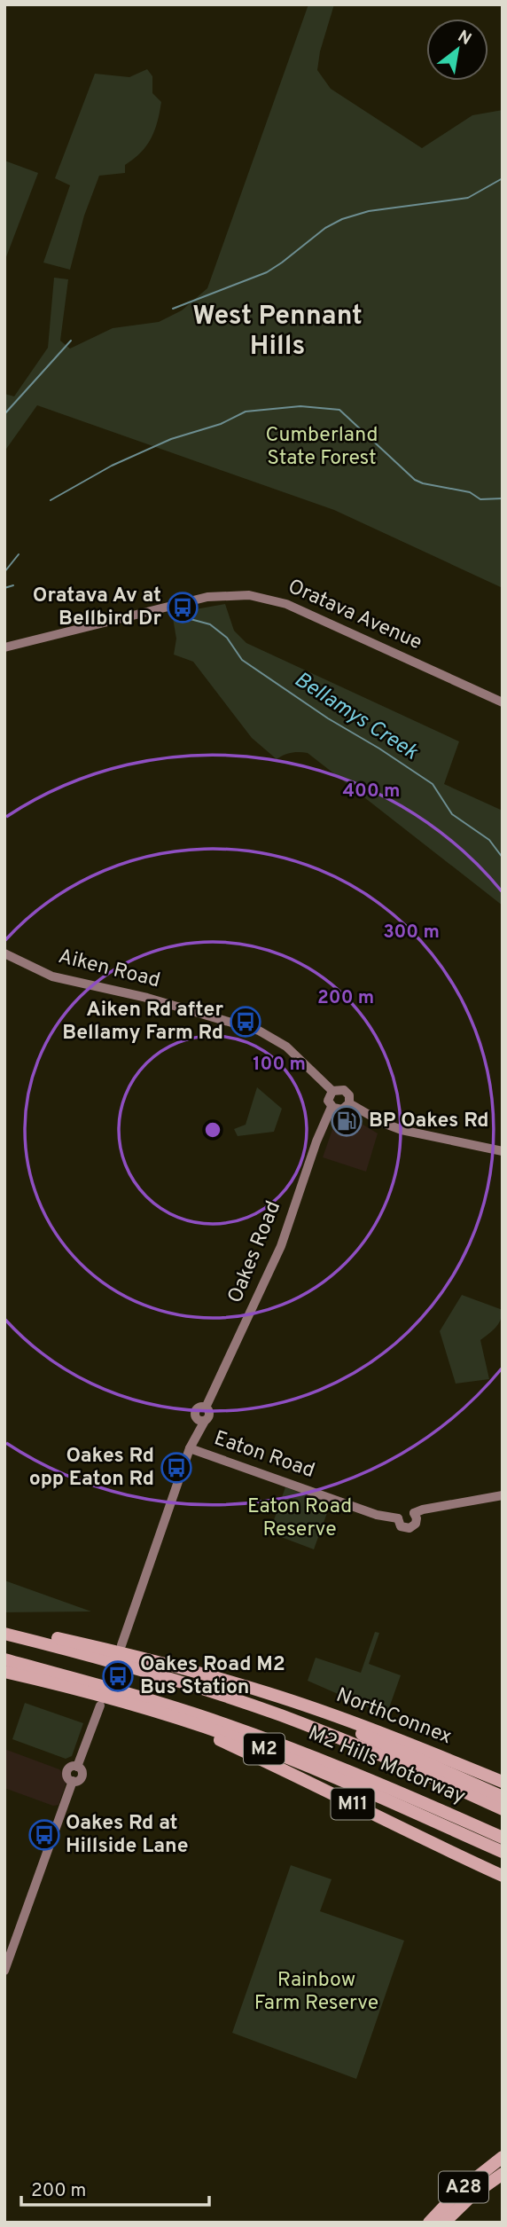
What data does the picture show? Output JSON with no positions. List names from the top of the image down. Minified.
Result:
{"streets":{"highway":["NorthConnex","M2","M2 Hills Motorway","M11","A28"],"street":["Oratava Avenue","Aiken Road","Oakes Road","Eaton Road"]},"crossings":[["Aiken Road","Oakes Road"],["Oakes Road","Eaton Road"],["NorthConnex","M2"],["M2","M11"]],"districts":["West Pennant Hills"],"water":["Bellamys Creek"],"parks":["Cumberland State Forest","Eaton Road Reserve","Rainbow Farm Reserve"],"places":{"bus stop":["Oratava Av at Bellbird Dr","Aiken Rd after Bellamy Farm Rd","Oakes Rd opp Eaton Rd","Oakes Road M2 Bus Station","Oakes Rd at Hillside Lane"],"fuel station":["BP Oakes Rd"]},"scale_bar":"200 m","north":"top right","rings":["400 m","300 m","200 m","100 m"]}
